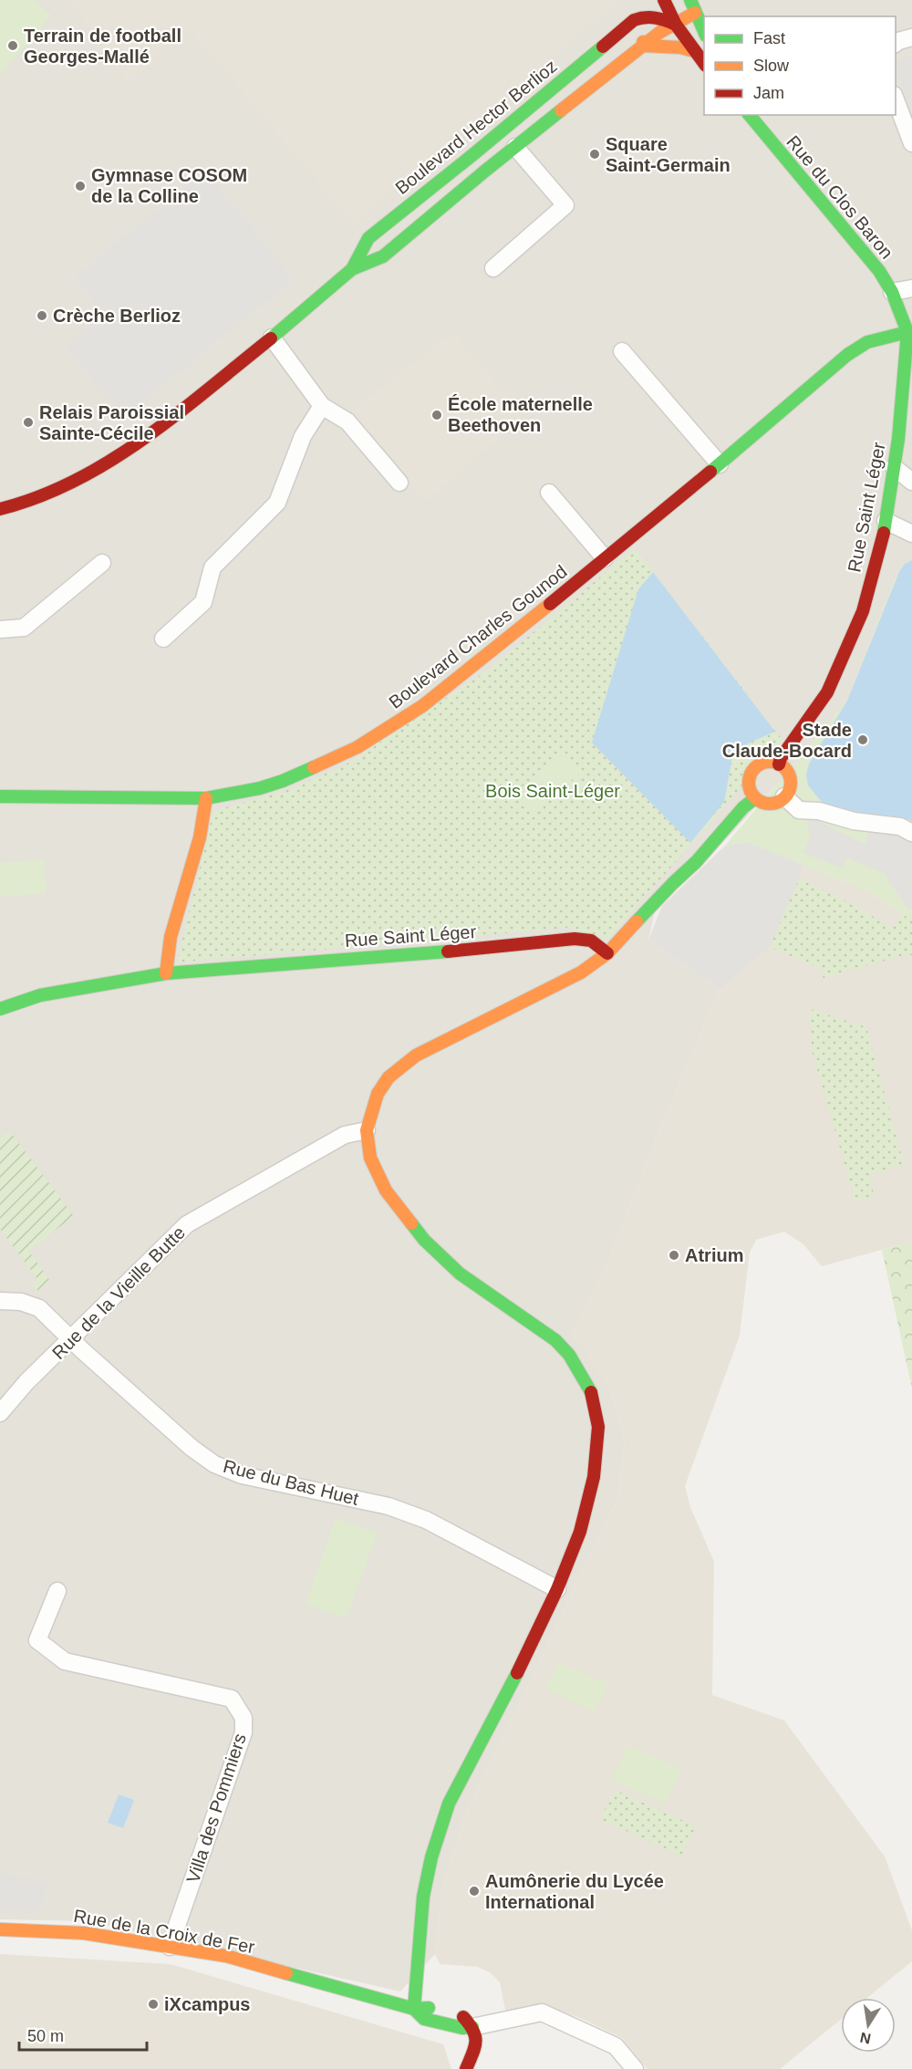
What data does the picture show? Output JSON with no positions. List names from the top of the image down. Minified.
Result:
{"streets":{"street":["Boulevard Hector Berlioz","Rue du Clos Baron","Rue Saint Léger","Boulevard Charles Gounod","Rue de la Vieille Butte","Rue du Bas Huet","Villa des Pommiers","Rue de la Croix de Fer"]},"crossings":[["Rue du Clos Baron","Rue Saint Léger"],["Rue du Clos Baron","Boulevard Charles Gounod"],["Rue Saint Léger","Boulevard Charles Gounod"],["Rue de la Vieille Butte","Rue du Bas Huet"],["Villa des Pommiers","Rue de la Croix de Fer"]],"parks":["Bois Saint-Léger"],"places":["Terrain de football Georges-Mallé","Square Saint-Germain","Gymnase COSOM de la Colline","Crèche Berlioz","École maternelle Beethoven","Relais Paroissial Sainte-Cécile","Stade Claude-Bocard","Atrium","Aumônerie du Lycée International","iXcampus"],"legend":["Fast","Slow","Jam"],"scale_bar":"50 m","north":"bottom"}
